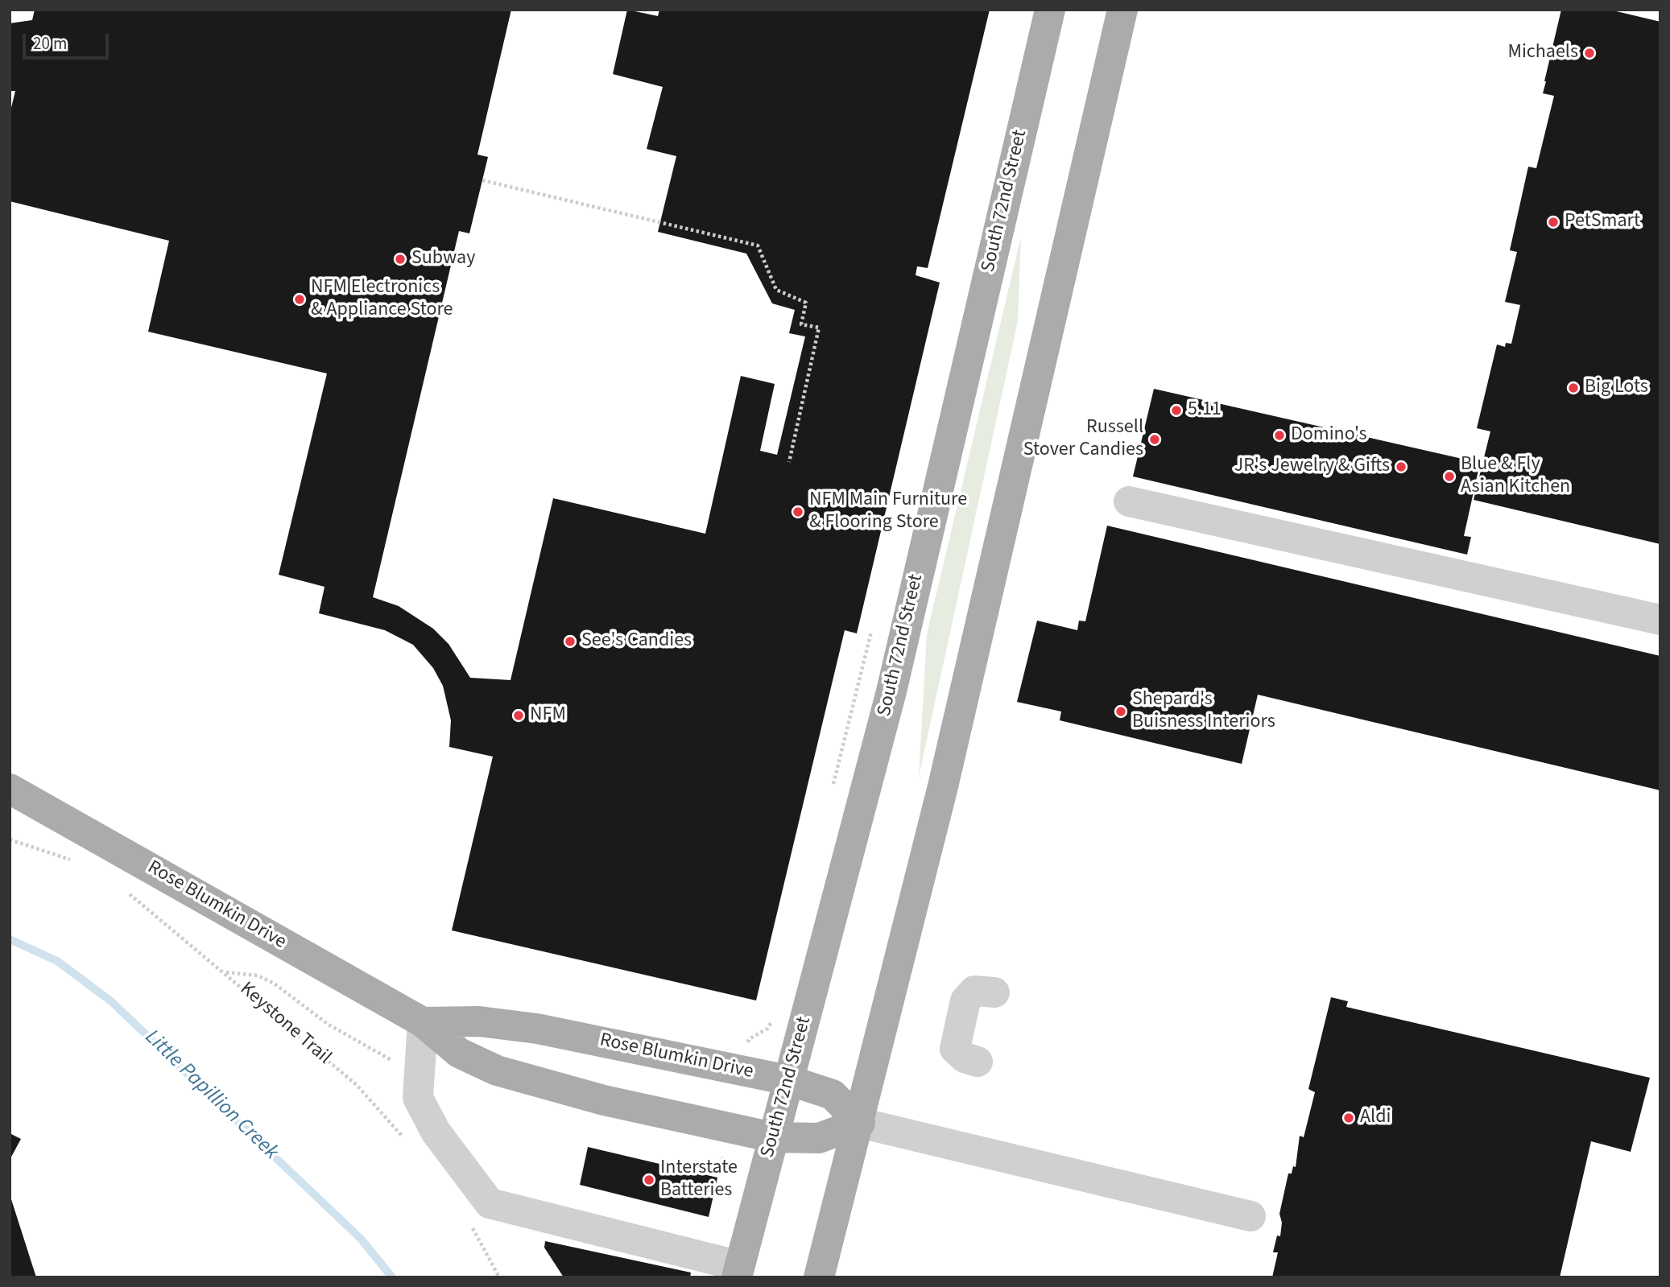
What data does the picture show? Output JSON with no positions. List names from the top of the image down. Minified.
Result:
{"streets":{"main road":["South 72nd Street","Rose Blumkin Drive"],"path":["Keystone Trail"]},"crossings":[["South 72nd Street","Rose Blumkin Drive"]],"water":["Little Papillion Creek"],"places":["Michaels","PetSmart","Subway","NFM Electronics & Appliance Store","Big Lots","5.11","Domino's","Russell Stover Candies","JR's Jewelry & Gifts","Blue & Fly Asian Kitchen","NFM Main Furniture & Flooring Store","See's Candies","Shepard's Buisness Interiors","NFM","Aldi","Interstate Batteries"],"scale_bar":"20 m"}
